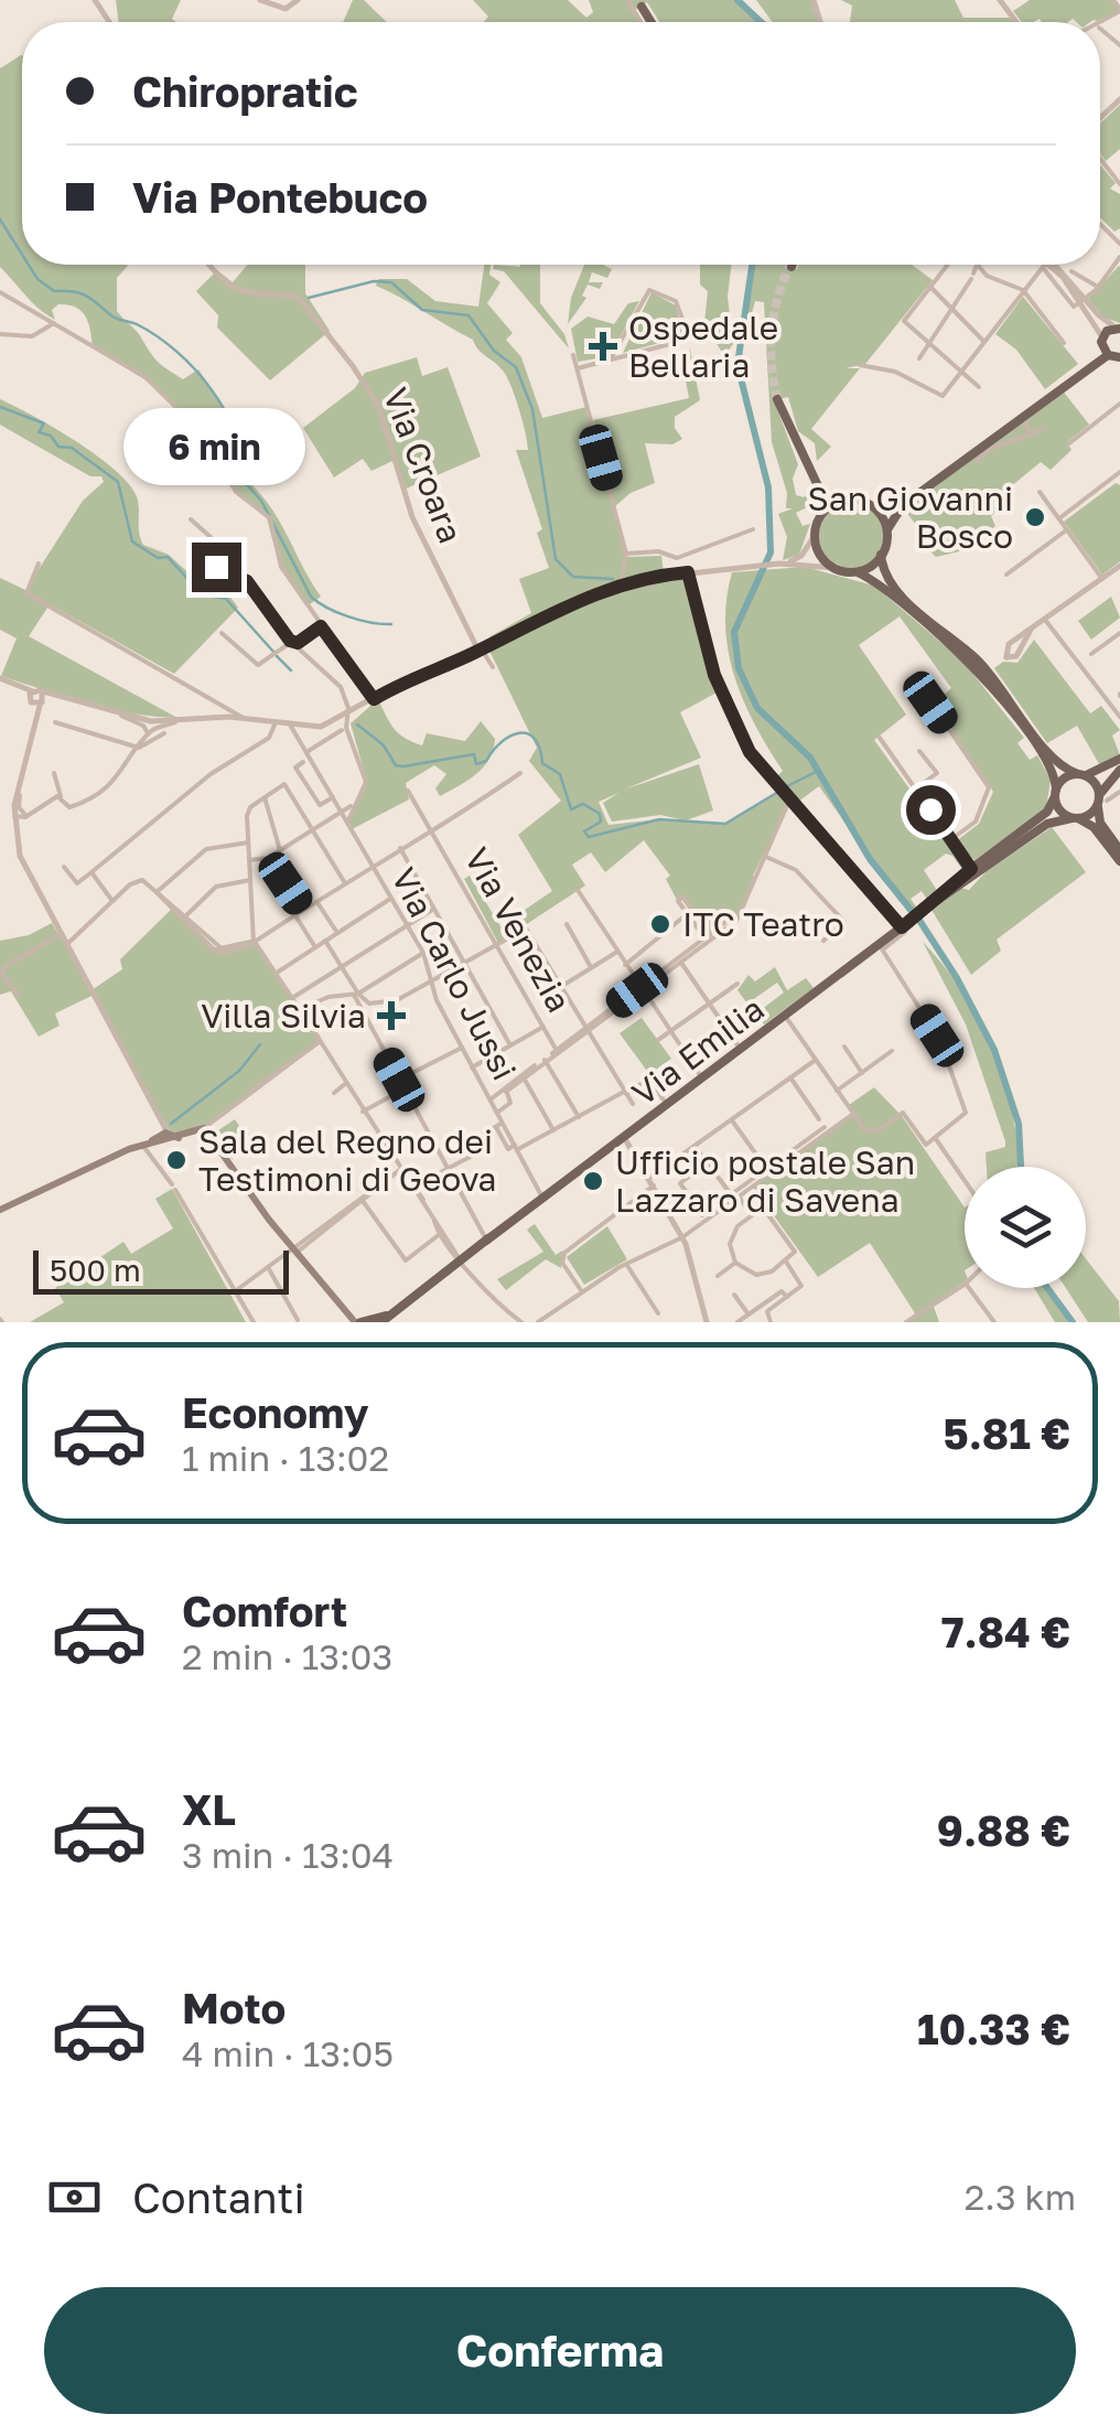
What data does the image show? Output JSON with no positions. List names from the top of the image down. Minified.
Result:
{"streets":{"main road":["Via Emilia"],"street":["Via Croara","Via Venezia","Via Carlo Jussi"]},"crossings":[["Via Carlo Jussi","Via Emilia"]],"places":{"health":["Ospedale Bellaria","Villa Silvia"],"other":["San Giovanni Bosco","ITC Teatro","Sala del Regno dei Testimoni di Geova","Ufficio postale San Lazzaro di Savena"]},"scale_bar":"500 m","page":{"banner":["Chiropratic","Via Pontebuco"],"bubble":"6 min","scale":"500 m","list":[{"name":"Economy","note":"1 min · 13:02","value":"5.81 €"},{"name":"Comfort","note":"2 min · 13:03","value":"7.84 €"},{"name":"XL","note":"3 min · 13:04","value":"9.88 €"},{"name":"Moto","note":"4 min · 13:05","value":"10.33 €"}],"pay":["Contanti","2.3 km"],"buttons":"Conferma"}}
